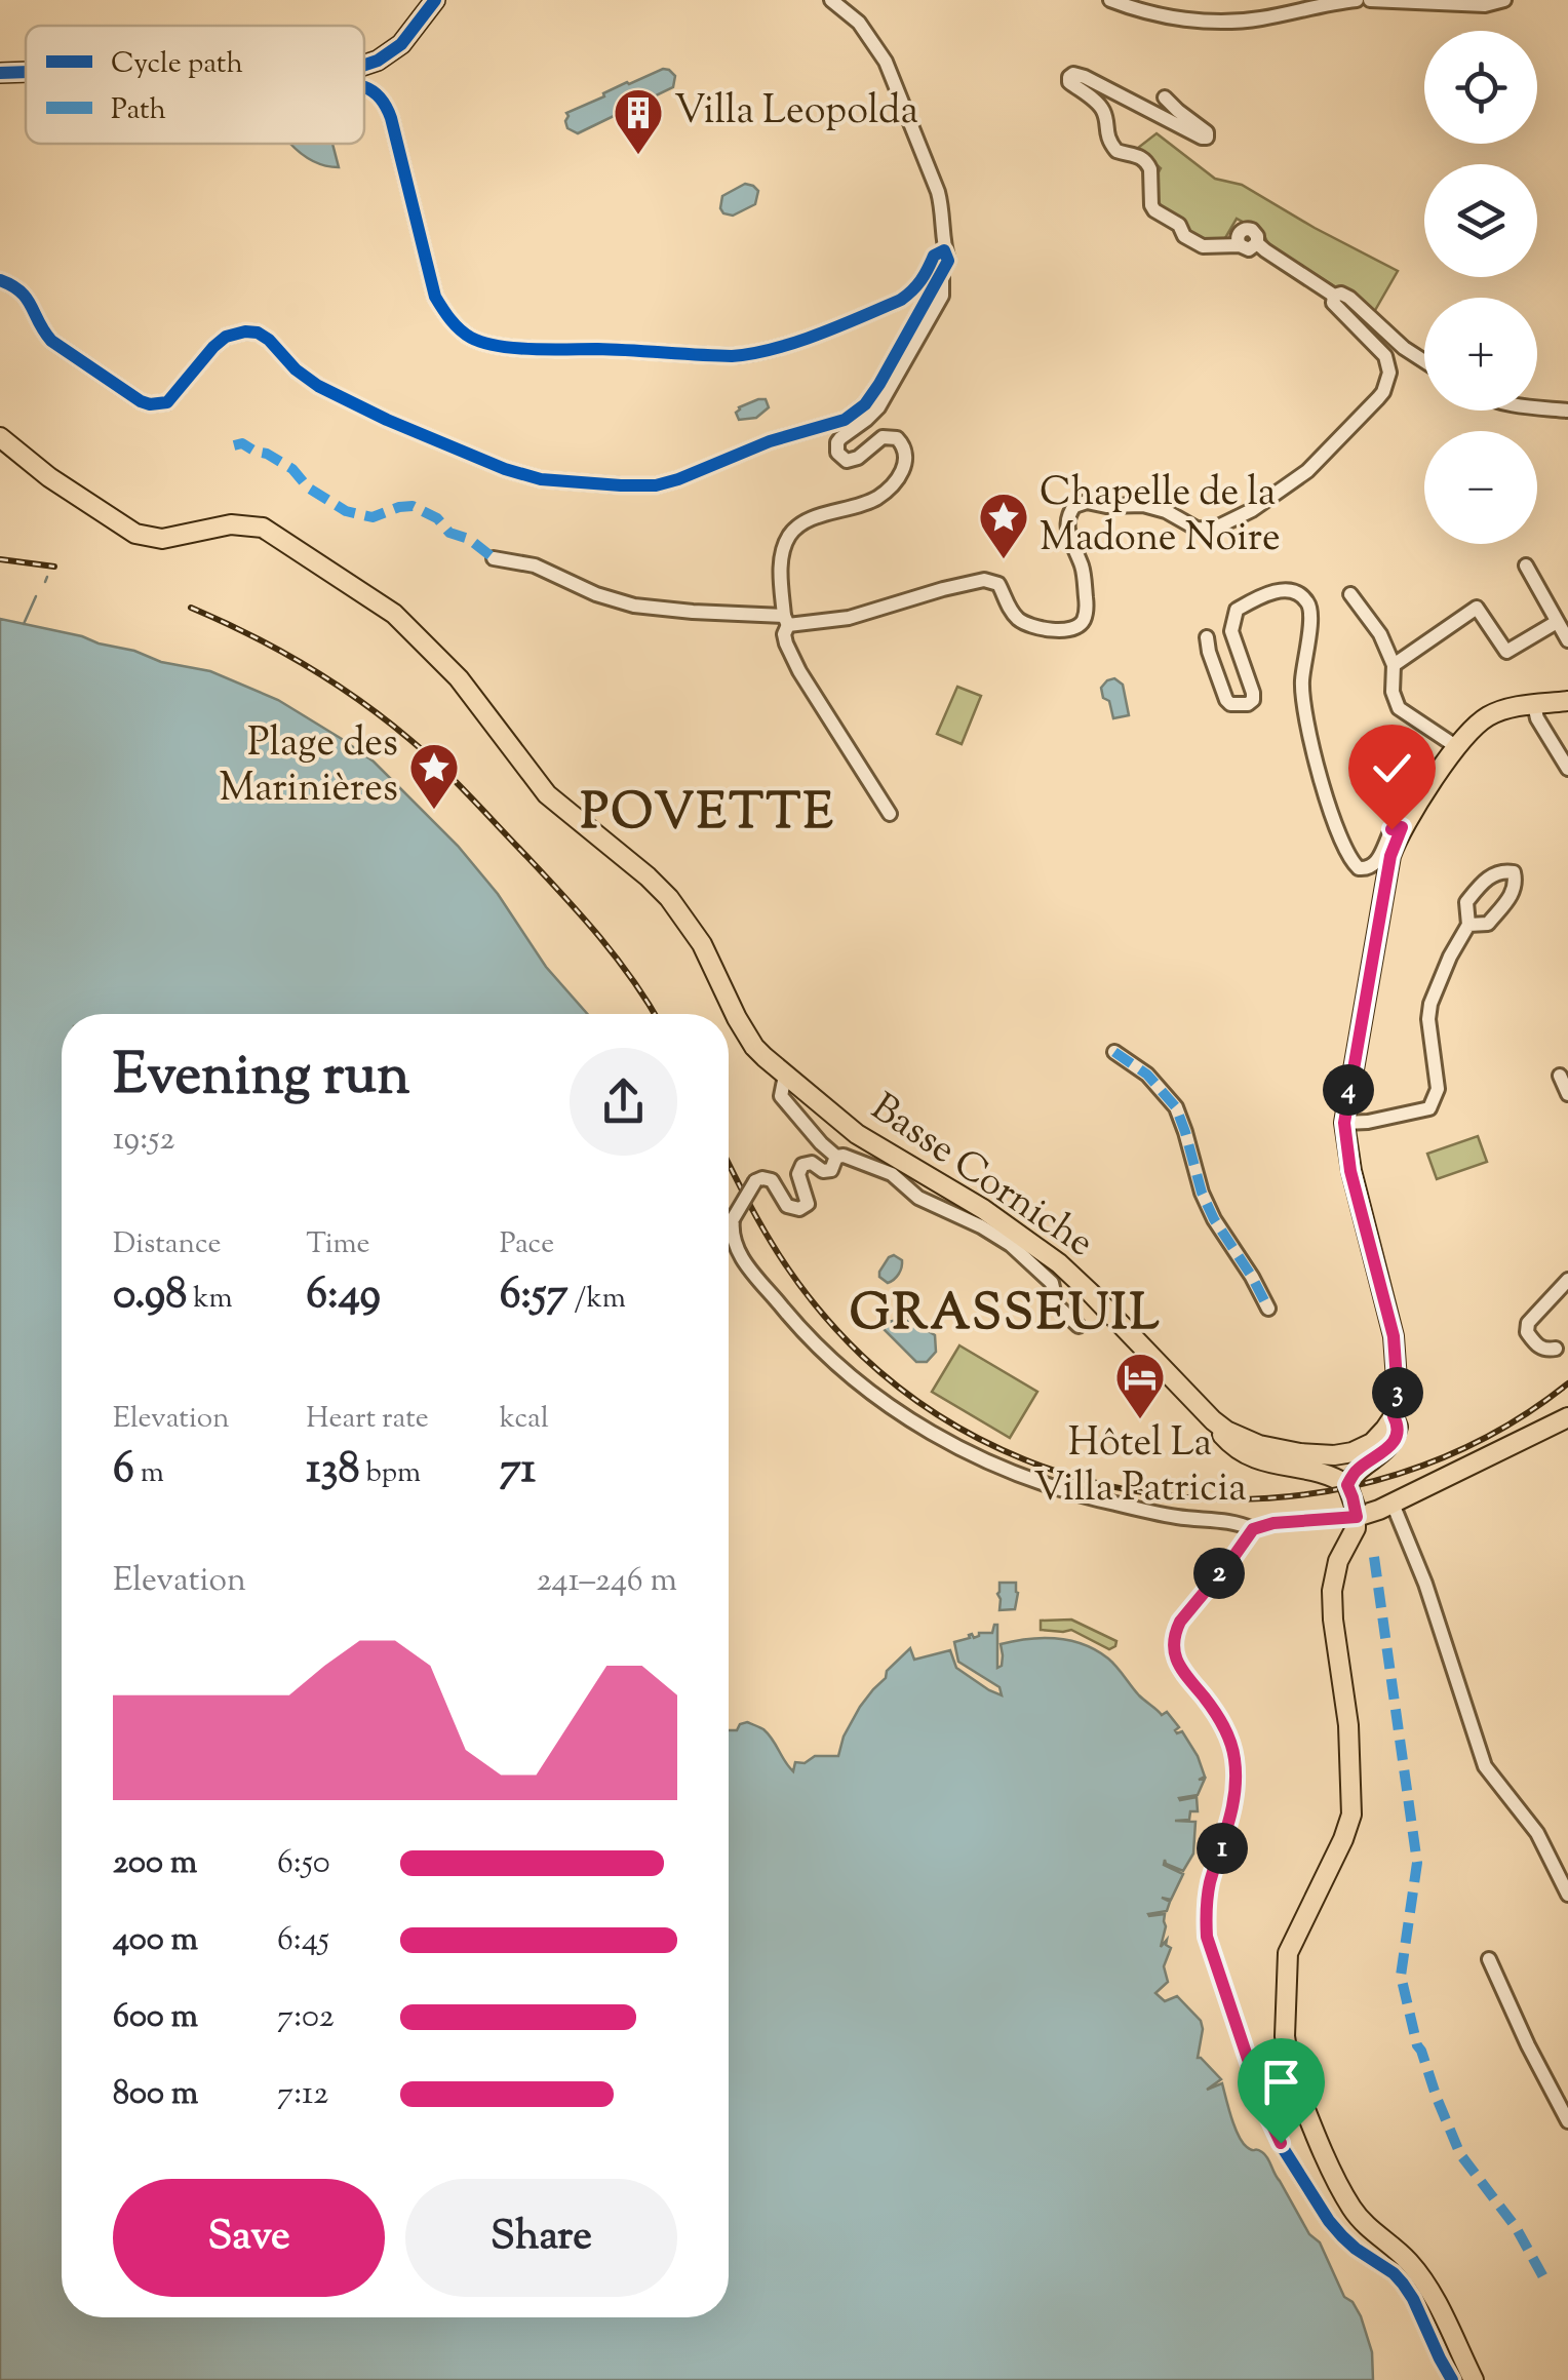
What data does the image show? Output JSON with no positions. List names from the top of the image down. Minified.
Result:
{"streets":{"main road":["Basse Corniche"]},"districts":["POVETTE","GRASSEUIL"],"places":{"building":["Villa Leopolda"],"place":["Chapelle de la Madone Noire","Plage des Marinières"],"hotel":["Hôtel La Villa Patricia"]},"legend":["Cycle path","Path"],"page":{"map_buttons":["+","−"],"heading":["Evening run","19:52"],"pins":["4","3","2","1"],"stats":[["Distance","0.98 km"],["Time","6:49"],["Pace","6:57 /km"],["Elevation","6 m"],["Heart rate","138 bpm"],["kcal","71"]],"chart":["Elevation","241–246 m"],"list":[{"name":"200 m","note":"6:50"},{"name":"400 m","note":"6:45"},{"name":"600 m","note":"7:02"},{"name":"800 m","note":"7:12"}],"buttons":["Save","Share"]}}
